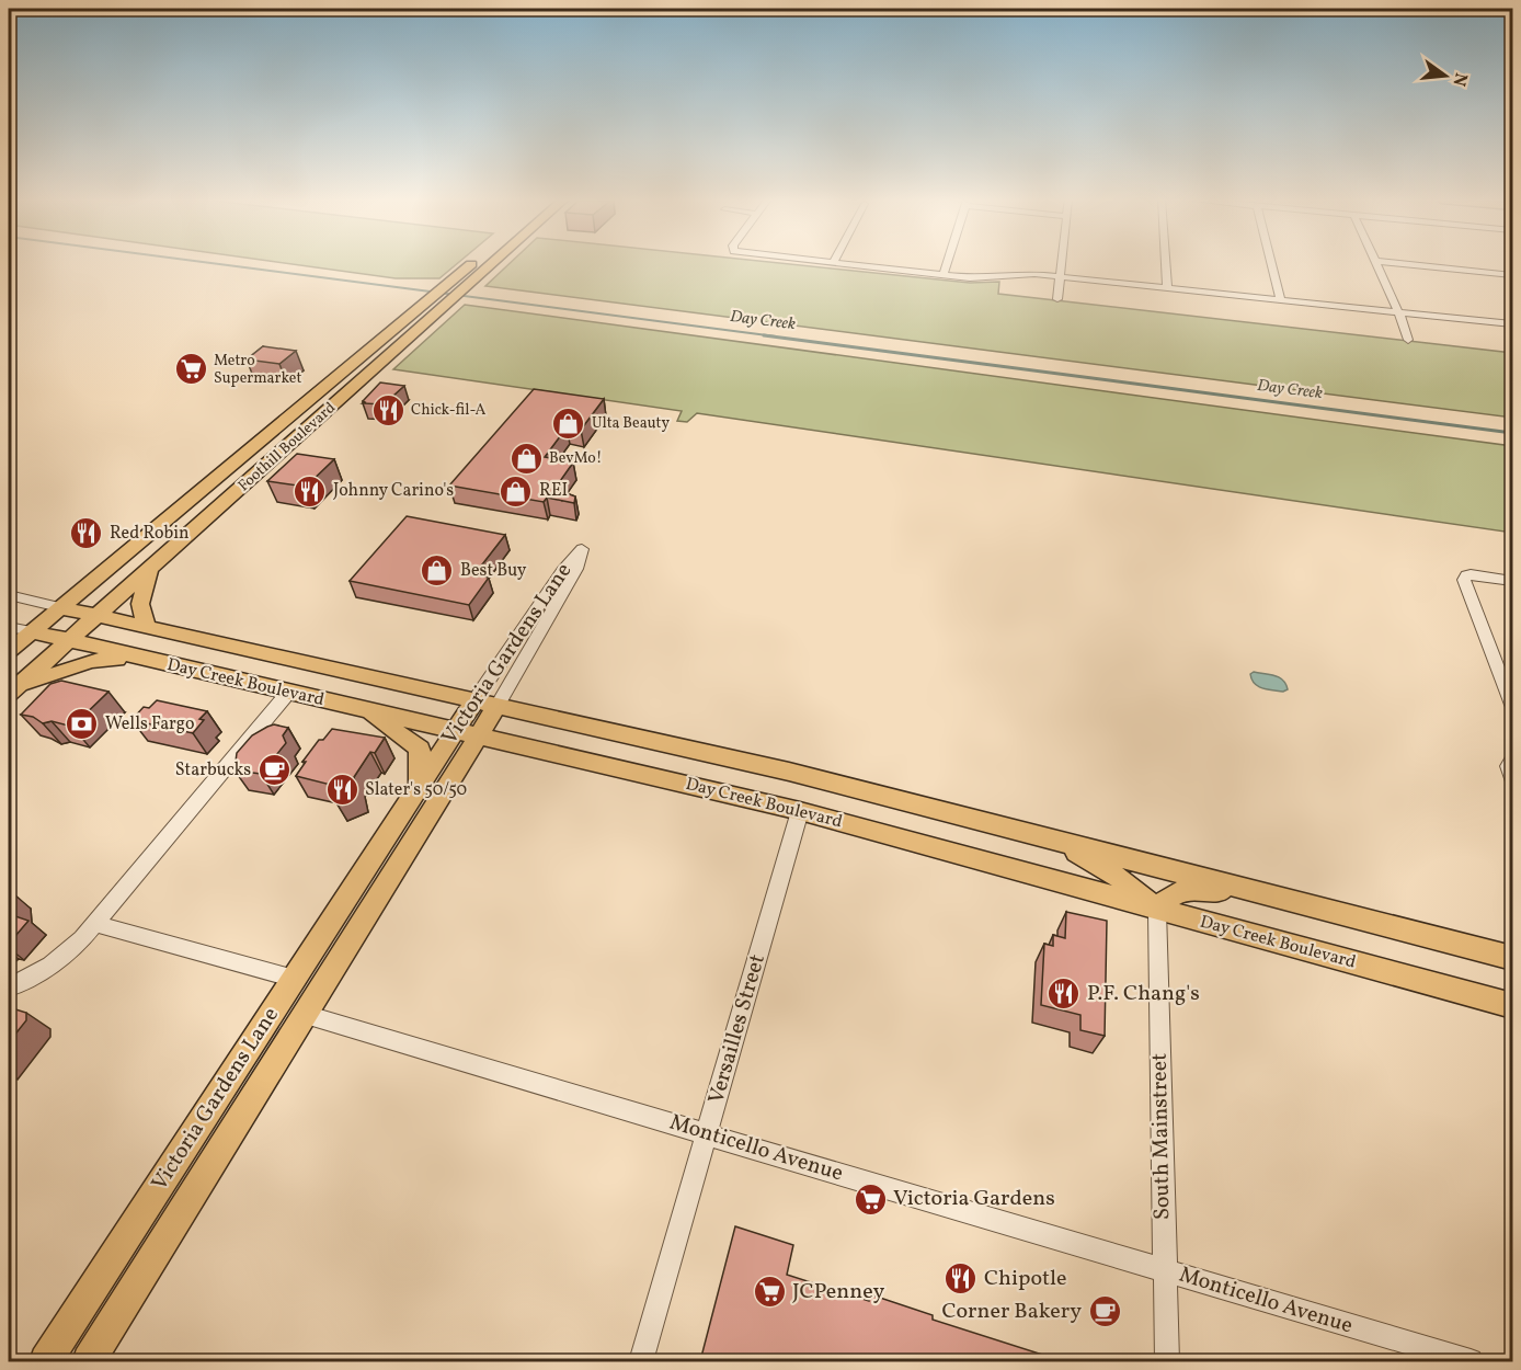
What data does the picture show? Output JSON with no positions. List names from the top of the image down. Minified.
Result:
{"streets":{"main road":["Foothill Boulevard","Victoria Gardens Lane","Day Creek Boulevard"],"street":["Versailles Street","South Mainstreet","Monticello Avenue"]},"crossings":[["Foothill Boulevard","Day Creek Boulevard"],["Victoria Gardens Lane","Day Creek Boulevard"],["Victoria Gardens Lane","Monticello Avenue"],["Day Creek Boulevard","Versailles Street"],["Day Creek Boulevard","South Mainstreet"],["Versailles Street","Monticello Avenue"],["South Mainstreet","Monticello Avenue"]],"water":["Day Creek"],"places":{"supermarket":["Metro Supermarket","Victoria Gardens","JCPenney"],"restaurant":["Chick-fil-A","Johnny Carino's","Red Robin","Slater's 50/50","P.F. Chang's","Chipotle"],"shop":["Ulta Beauty","BevMo!","REI","Best Buy"],"bank":["Wells Fargo"],"cafe":["Starbucks","Corner Bakery"]},"north":"right"}
